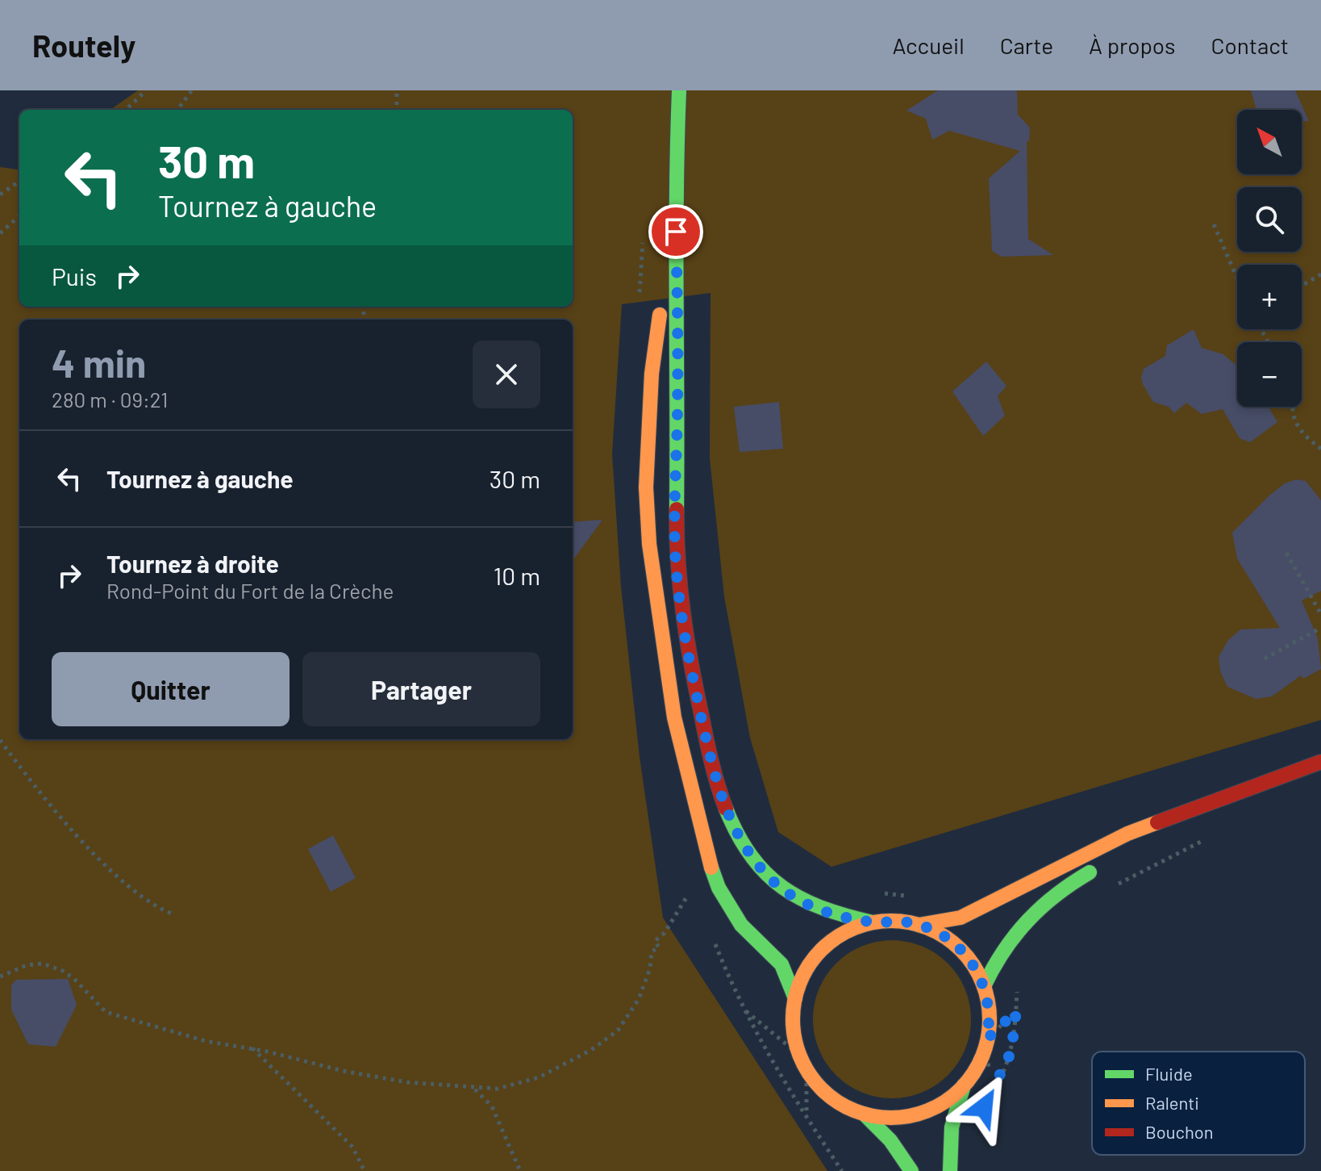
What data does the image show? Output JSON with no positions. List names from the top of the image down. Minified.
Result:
{"legend":["Fluide","Ralenti","Bouchon"],"north":"top left","page":{"header":"Routely","nav":["Accueil","Carte","À propos","Contact"],"map_buttons":["+","−"],"turn":["30 m","Tournez à gauche"],"then":"Puis","heading":["4 min","280 m · 09:21"],"list":[{"name":"Tournez à gauche","value":"30 m"},{"name":"Tournez à droite","note":"Rond-Point du Fort de la Crèche","value":"10 m"}],"buttons":["Quitter","Partager"]}}
